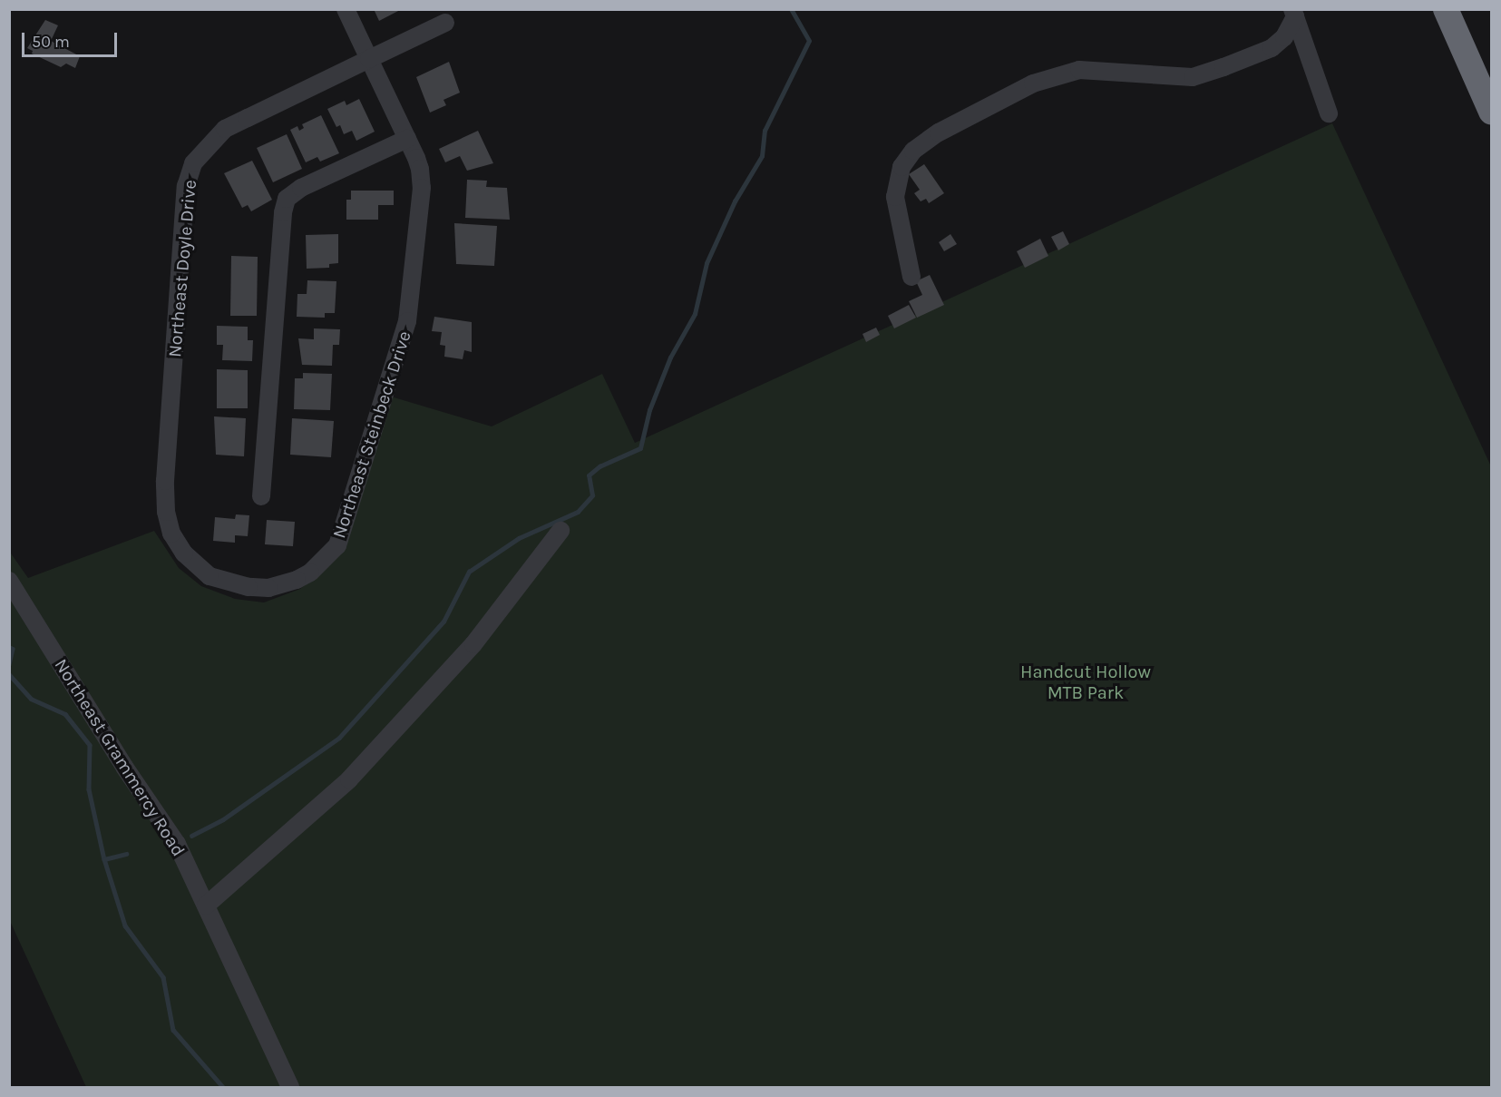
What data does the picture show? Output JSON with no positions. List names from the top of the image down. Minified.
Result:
{"streets":{"street":["Northeast Doyle Drive","Northeast Steinbeck Drive","Northeast Grammercy Road"]},"crossings":[["Northeast Doyle Drive","Northeast Steinbeck Drive"]],"parks":["Handcut Hollow MTB Park"],"scale_bar":"50 m"}
